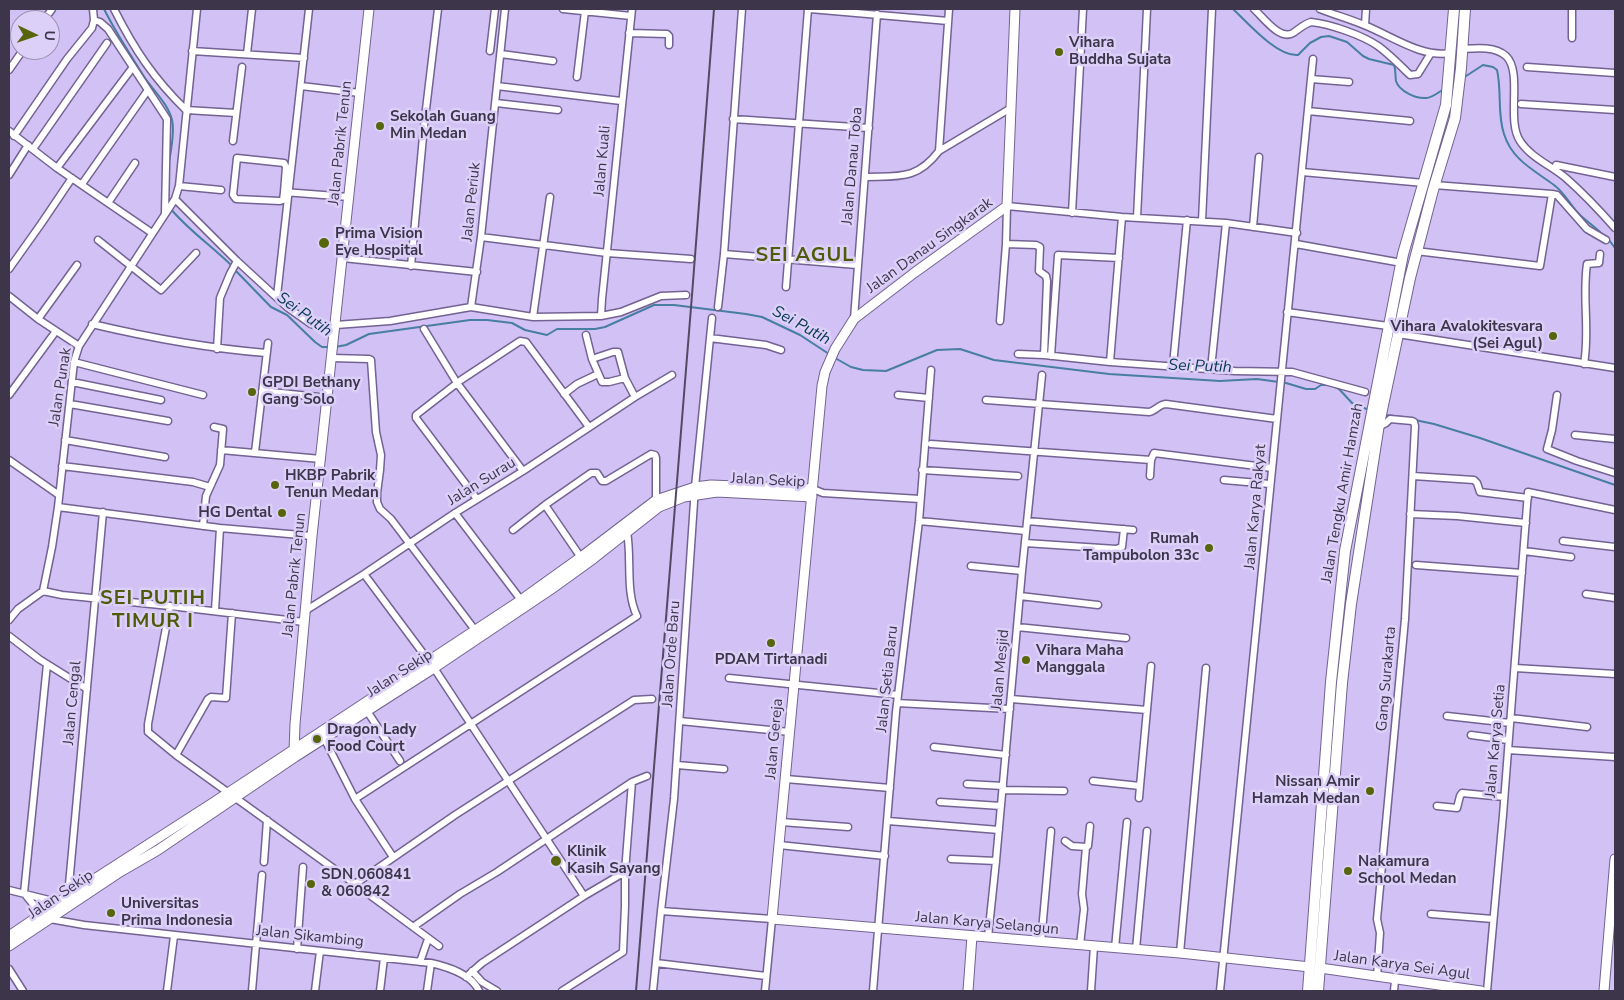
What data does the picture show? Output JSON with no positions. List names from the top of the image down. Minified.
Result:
{"streets":{"main road":["Jalan Tengku Amir Hamzah"],"street":["Jalan Pabrik Tenun","Jalan Kuali","Jalan Danau Toba","Jalan Periuk","Jalan Danau Singkarak","Jalan Punak","Jalan Sekip","Jalan Surau","Jalan Karya Rakyat","Jalan Orde Baru","Jalan Mesjid","Jalan Setia Baru","Gang Surakarta","Jalan Cengal","Jalan Gereja","Jalan Karya Setia","Jalan Karya Selangun","Jalan Sikambing","Jalan Karya Sei Agul"]},"crossings":[["Jalan Pabrik Tenun","Jalan Sekip"],["Jalan Pabrik Tenun","Jalan Surau"],["Jalan Danau Toba","Jalan Danau Singkarak"],["Jalan Danau Singkarak","Jalan Sekip"],["Jalan Danau Singkarak","Jalan Gereja"],["Jalan Sekip","Jalan Orde Baru"],["Jalan Sekip","Jalan Setia Baru"],["Jalan Sekip","Jalan Cengal"],["Jalan Sekip","Jalan Gereja"],["Jalan Sekip","Jalan Sikambing"],["Jalan Tengku Amir Hamzah","Gang Surakarta"],["Jalan Tengku Amir Hamzah","Jalan Karya Selangun"],["Jalan Tengku Amir Hamzah","Jalan Karya Sei Agul"],["Jalan Karya Rakyat","Jalan Karya Selangun"],["Jalan Orde Baru","Jalan Karya Selangun"],["Jalan Mesjid","Jalan Karya Selangun"],["Jalan Setia Baru","Jalan Karya Selangun"],["Gang Surakarta","Jalan Karya Sei Agul"],["Jalan Gereja","Jalan Karya Selangun"],["Jalan Karya Selangun","Jalan Karya Sei Agul"]],"districts":["SEI AGUL","SEI PUTIH TIMUR I"],"water":["Sei Putih"],"places":["Vihara Buddha Sujata","Sekolah Guang Min Medan","Prima Vision Eye Hospital","Vihara Avalokitesvara (Sei Agul)","GPDI Bethany Gang Solo","HKBP Pabrik Tenun Medan","HG Dental","Rumah Tampubolon 33c","PDAM Tirtanadi","Vihara Maha Manggala","Dragon Lady Food Court","Nissan Amir Hamzah Medan","Klinik Kasih Sayang","Nakamura School Medan","SDN 060841 & 060842","Universitas Prima Indonesia"],"north":"right"}
